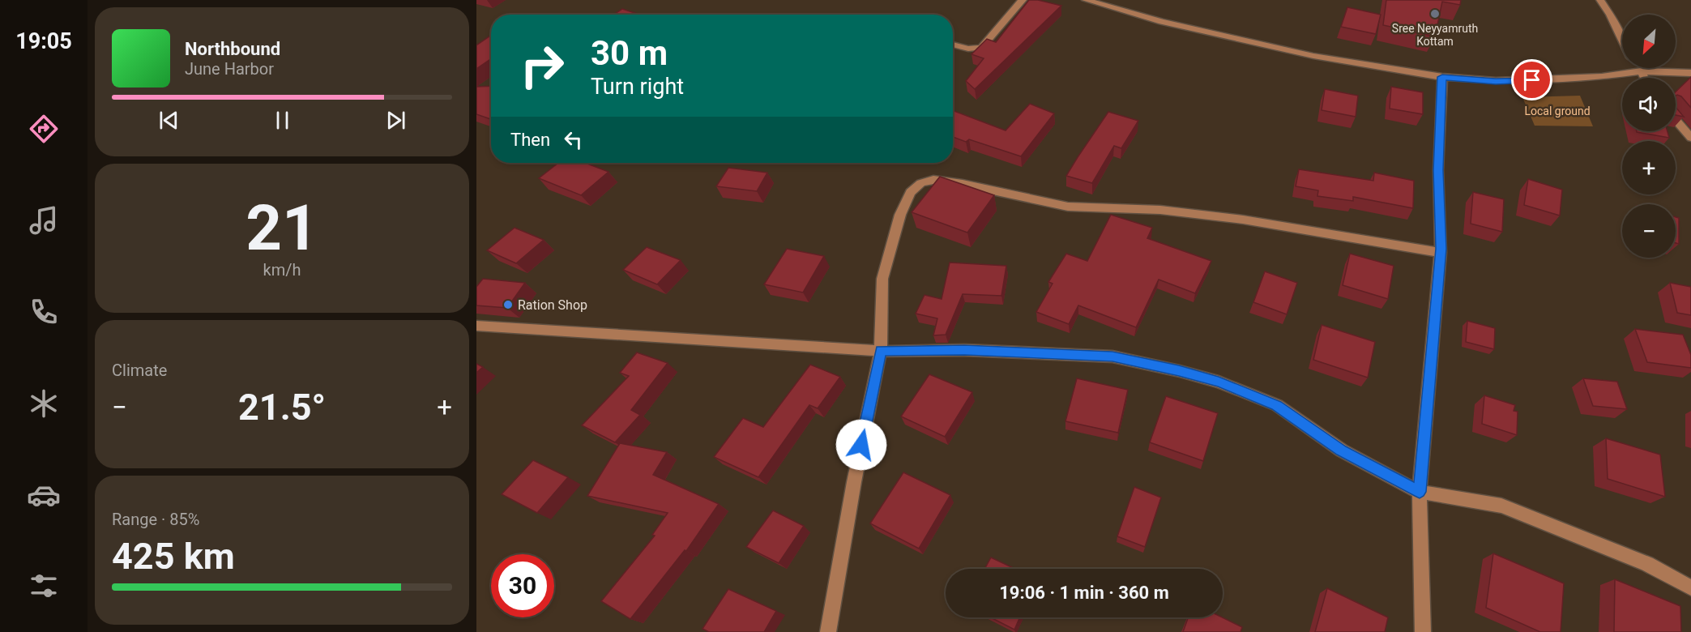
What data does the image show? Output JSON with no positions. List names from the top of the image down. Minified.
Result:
{"parks":["Local ground"],"places":["Sree Neyyamruth Kottam","Ration Shop"],"north":"bottom left","page":{"tabs":"19:05","map_buttons":["+","−"],"turn":["30 m","Turn right"],"song":["Northbound","June Harbor"],"then":"Then","tile":[["21","km/h"],"Climate",["Range · 85%","425 km"]],"heat":["−","21.5°","+"],"limit":"30","trip":"19:06 · 1 min · 360 m"}}
